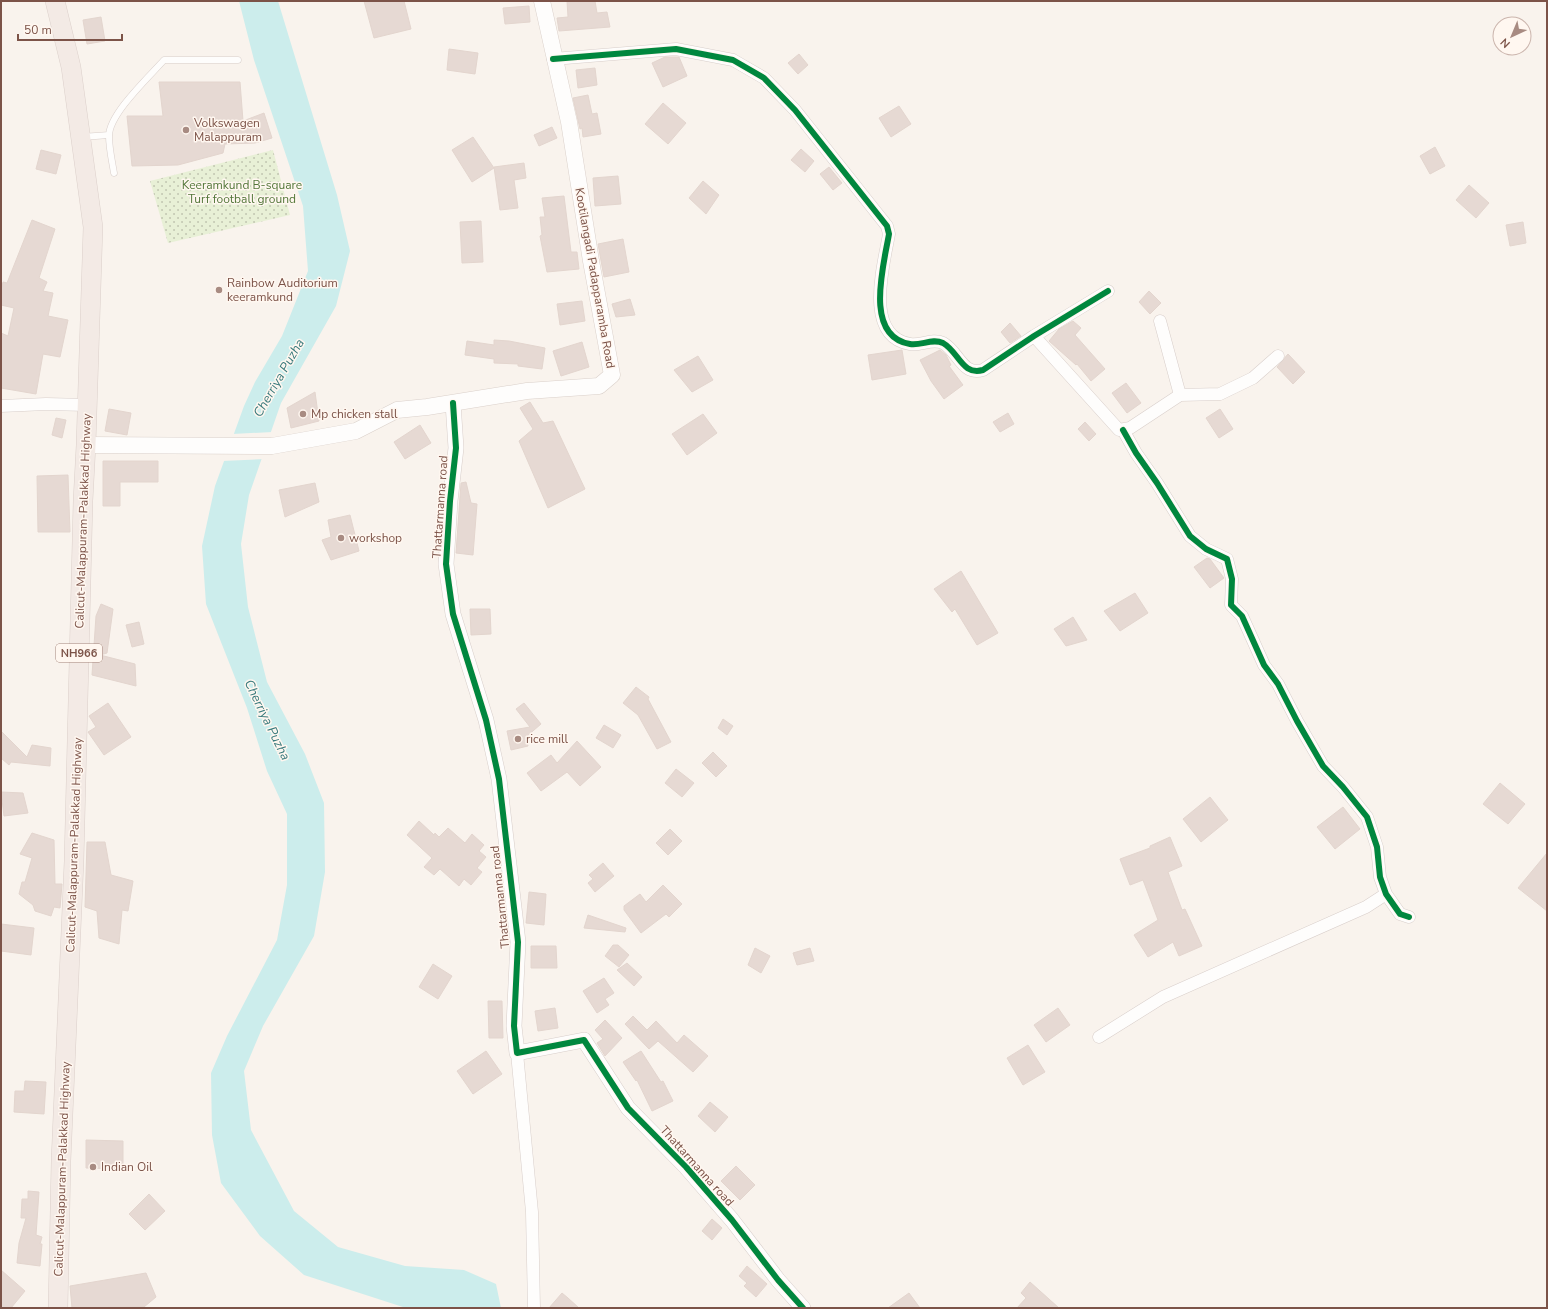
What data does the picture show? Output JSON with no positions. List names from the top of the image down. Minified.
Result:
{"streets":{"highway":["Calicut-Malappuram-Palakkad Highway","NH966"],"main road":["Kootilangadi Padapparamba Road"],"street":["Thattarmanna road"]},"crossings":[["Kootilangadi Padapparamba Road","Thattarmanna road"],["Kootilangadi Padapparamba Road","Calicut-Malappuram-Palakkad Highway"]],"water":["Cherriya Puzha"],"parks":["Keeramkund B-square Turf football ground"],"places":["Volkswagen Malappuram","Rainbow Auditorium keeramkund","Mp chicken stall","workshop","rice mill","Indian Oil"],"scale_bar":"50 m","north":"bottom left"}
